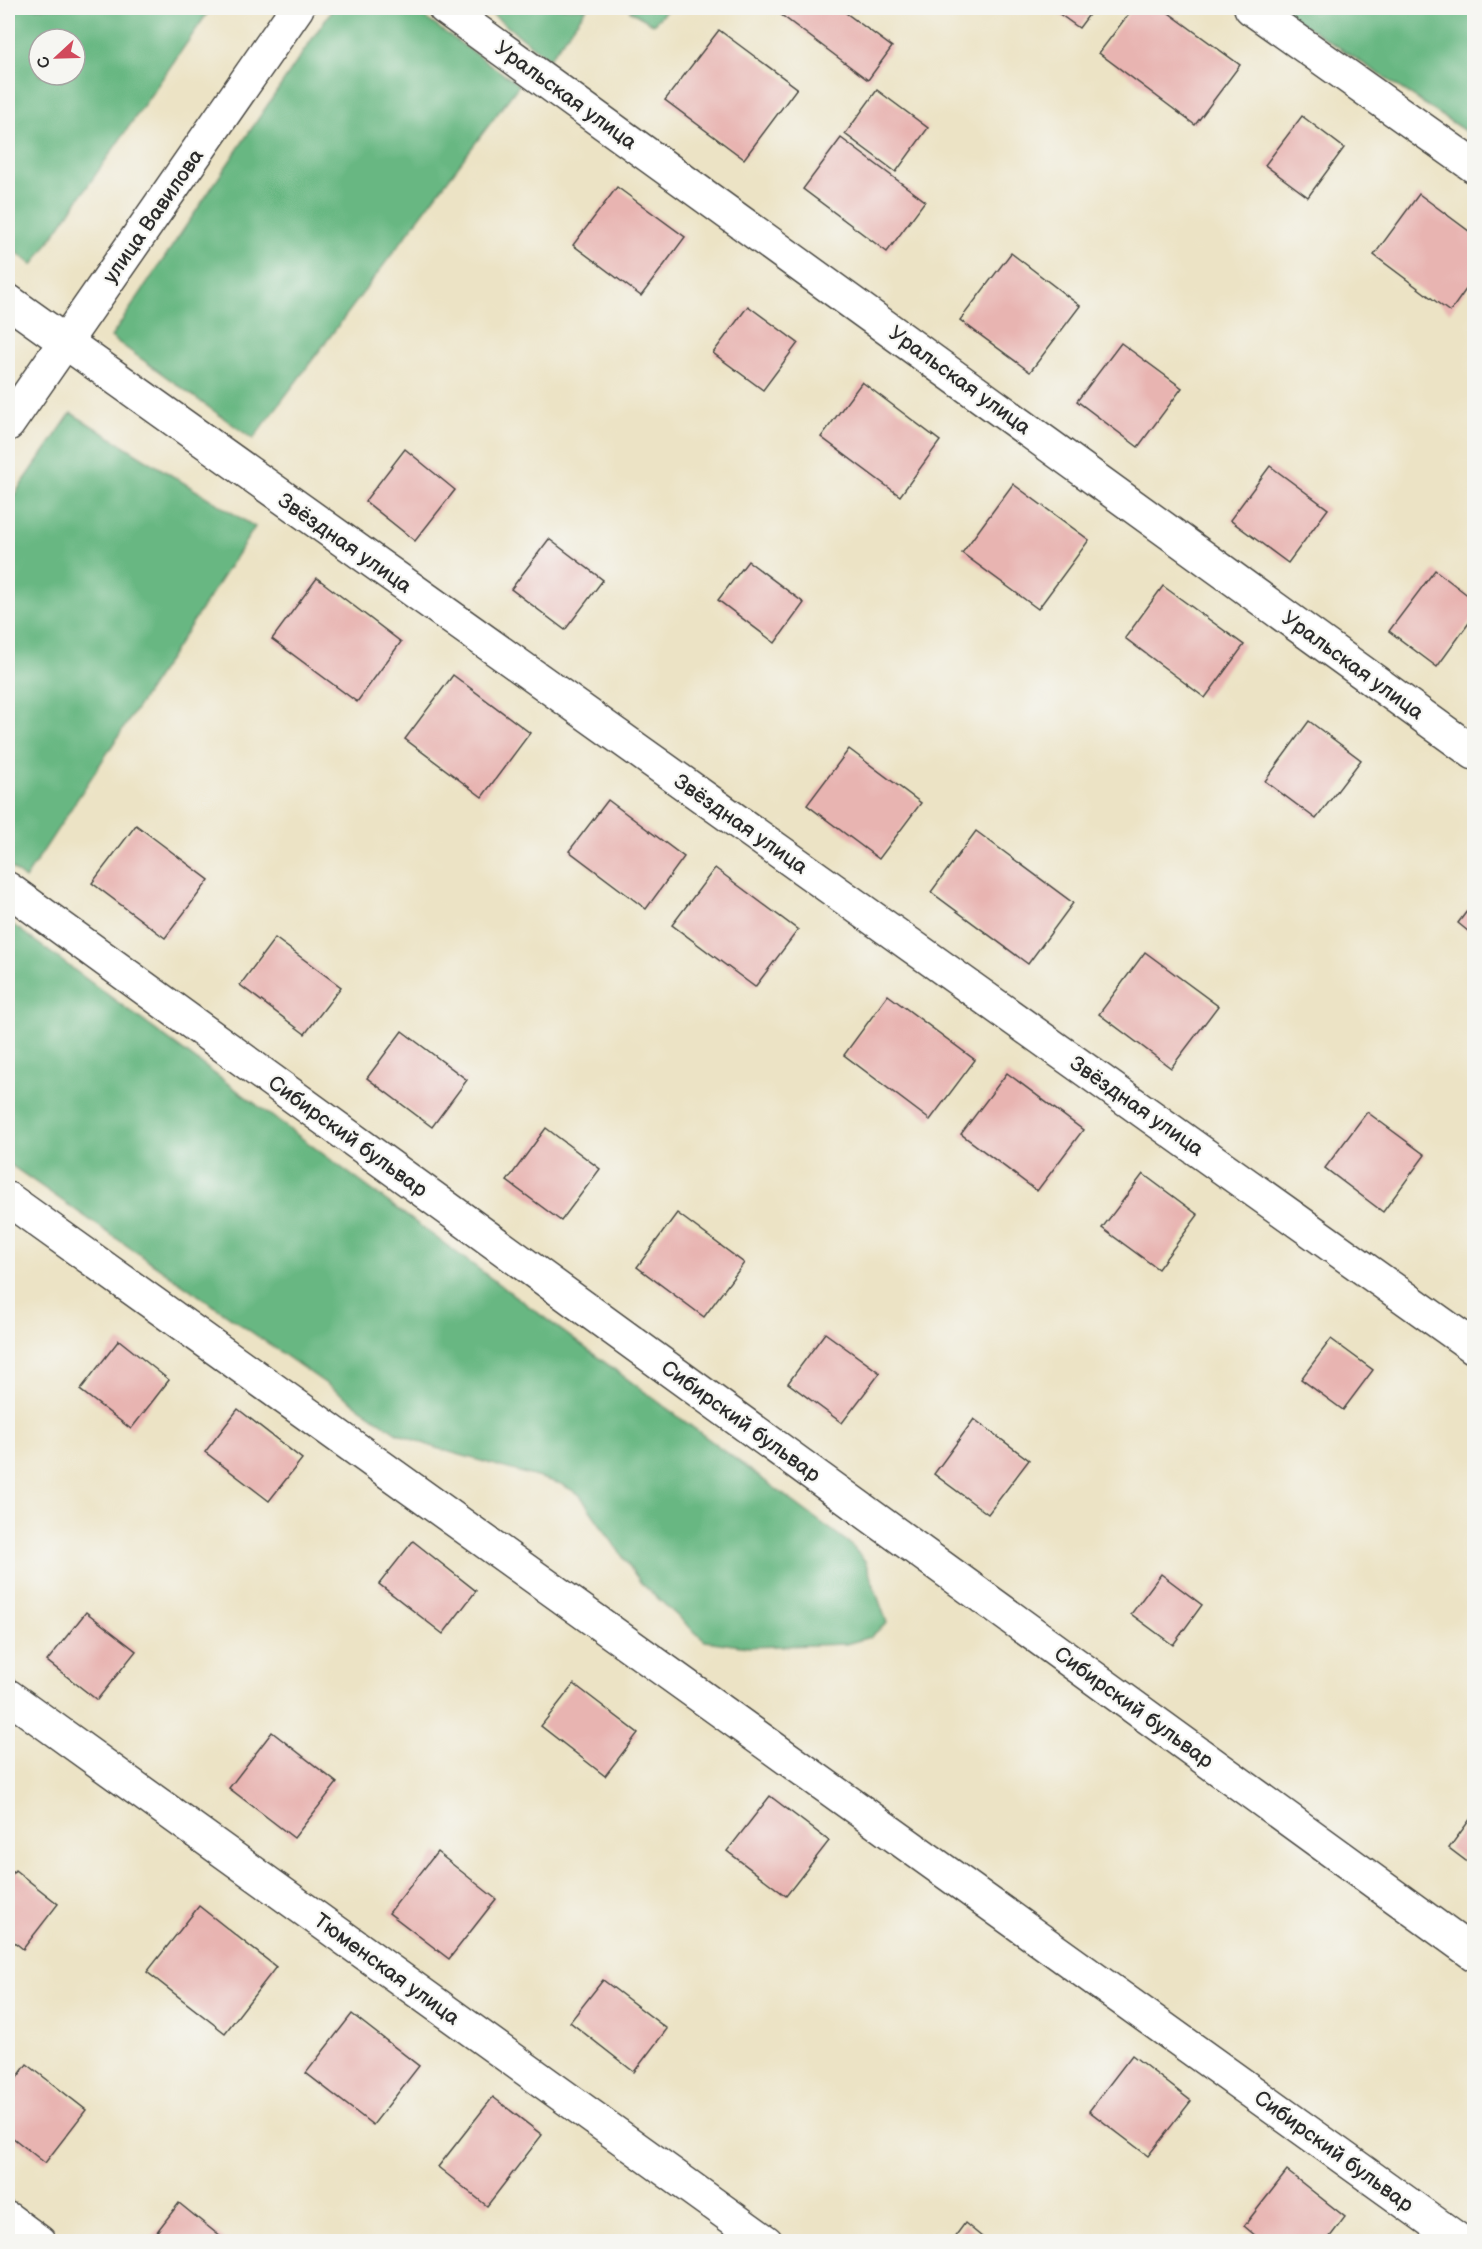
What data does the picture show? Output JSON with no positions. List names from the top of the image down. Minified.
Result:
{"streets":{"street":["Уральская улица","улица Вавилова","Звёздная улица","Сибирский бульвар","Тюменская улица"]},"crossings":[["улица Вавилова","Звёздная улица"]],"north":"left"}
